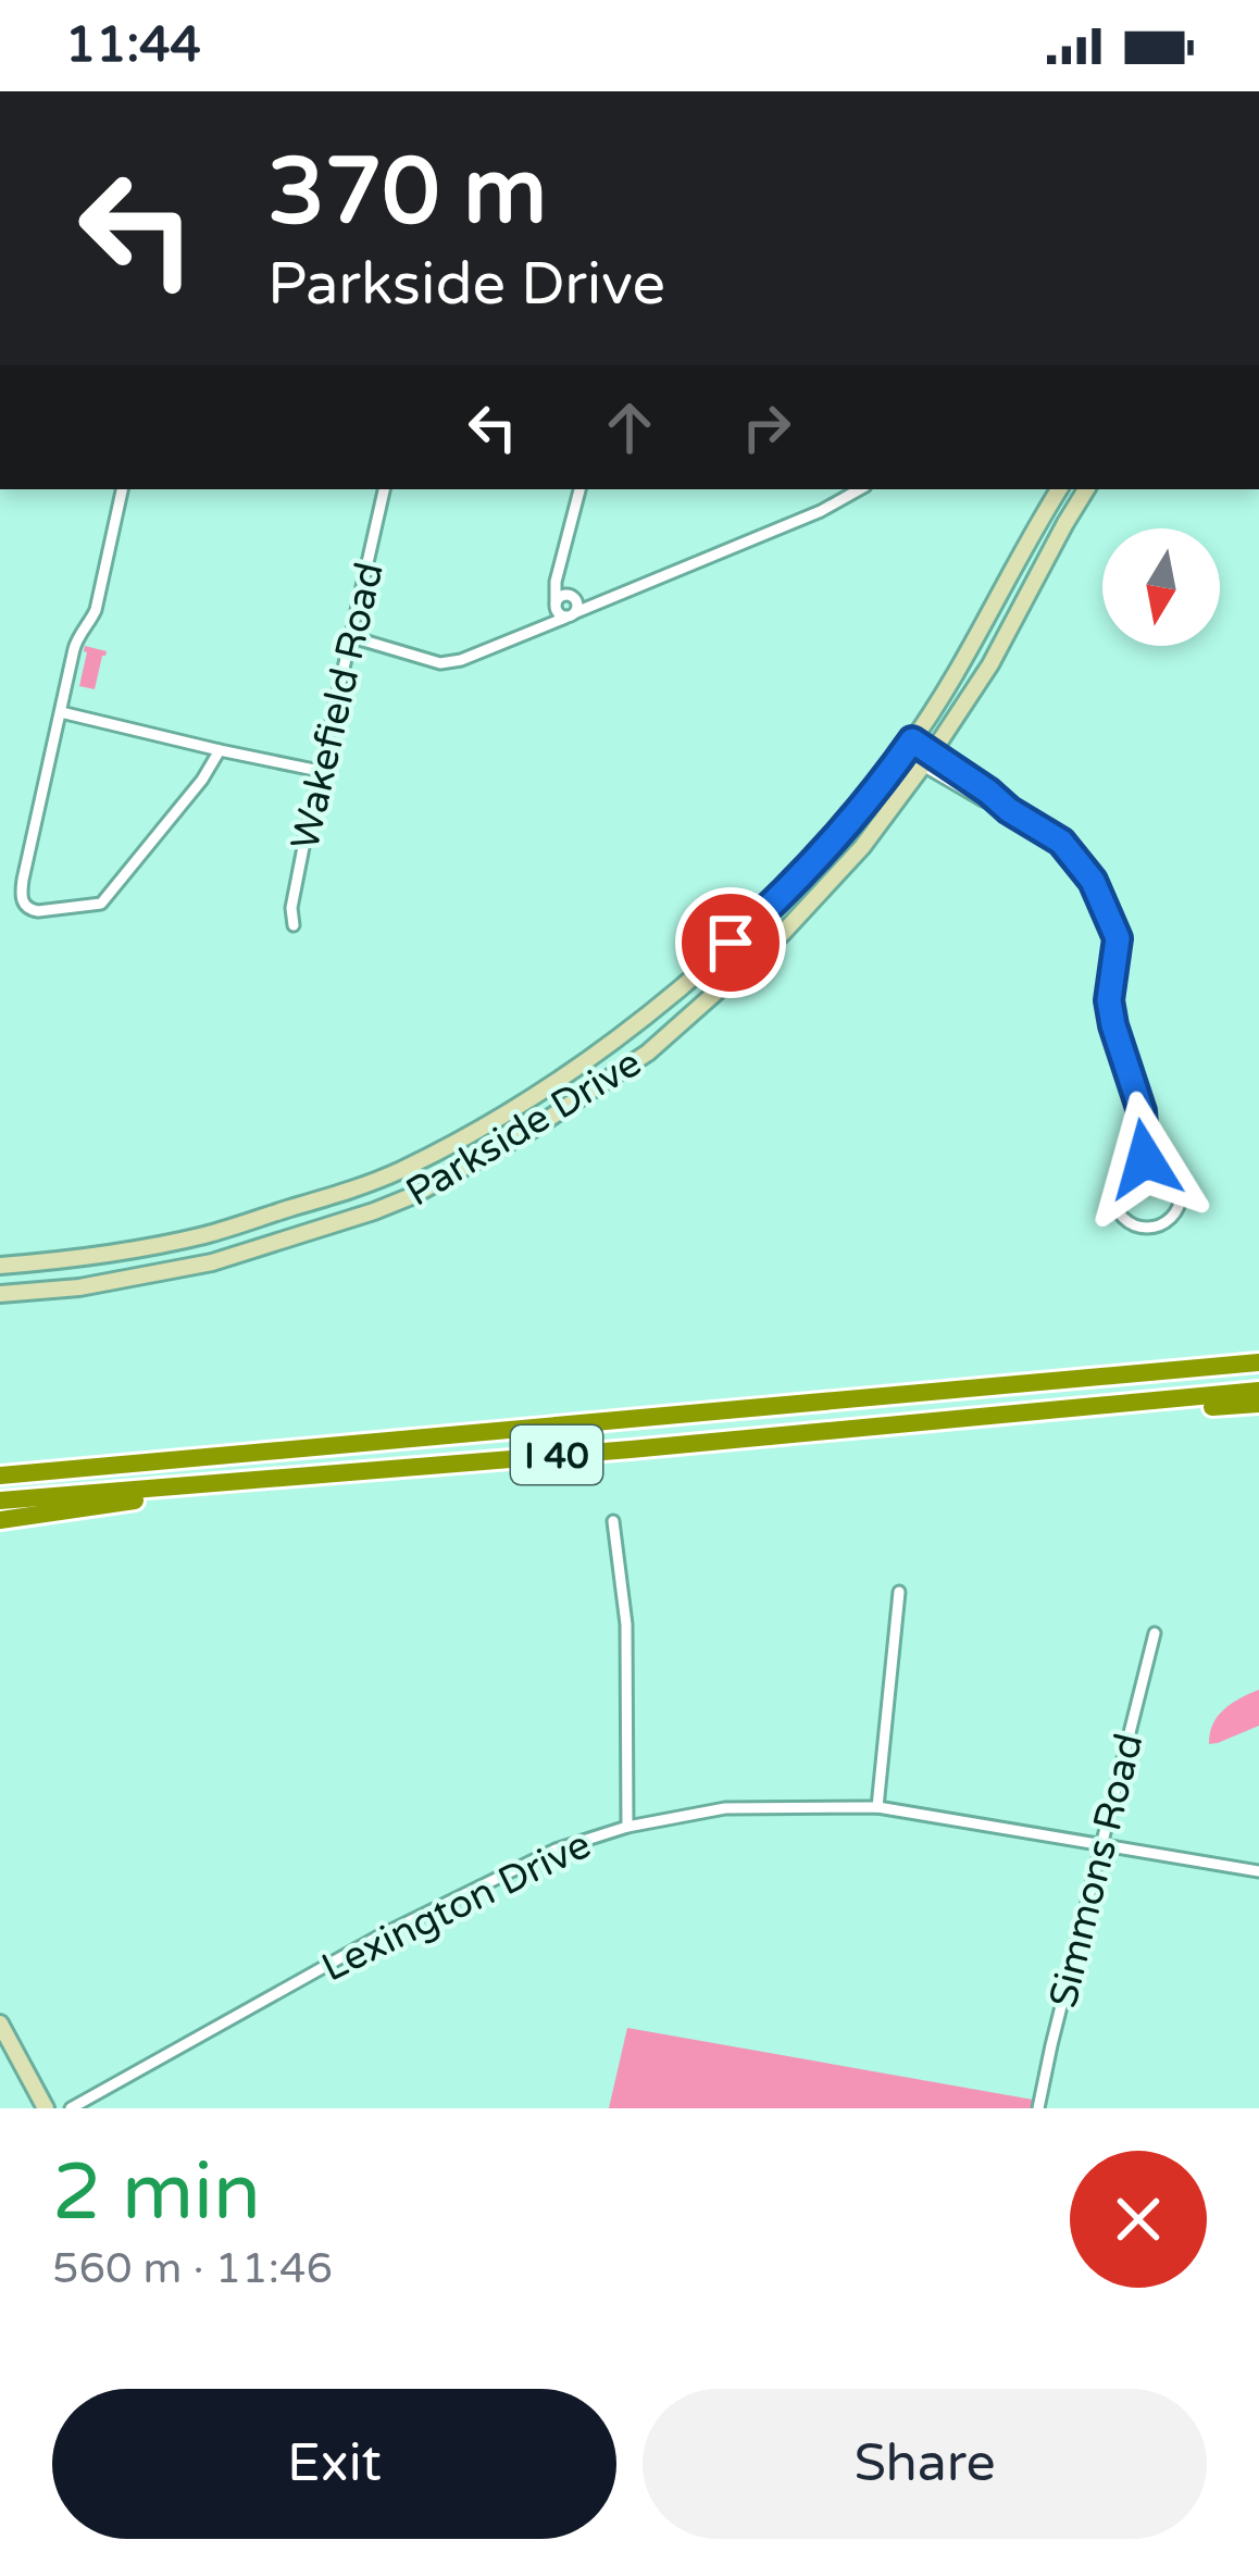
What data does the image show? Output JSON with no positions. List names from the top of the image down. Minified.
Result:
{"streets":{"highway":["I 40"],"street":["Wakefield Road","Parkside Drive","Simmons Road","Lexington Drive"]},"crossings":[["Simmons Road","Lexington Drive"]],"north":"bottom","page":{"status":"11:44","turn":["370 m","Parkside Drive"],"heading":["2 min","560 m · 11:46"],"buttons":["Exit","Share"]}}
